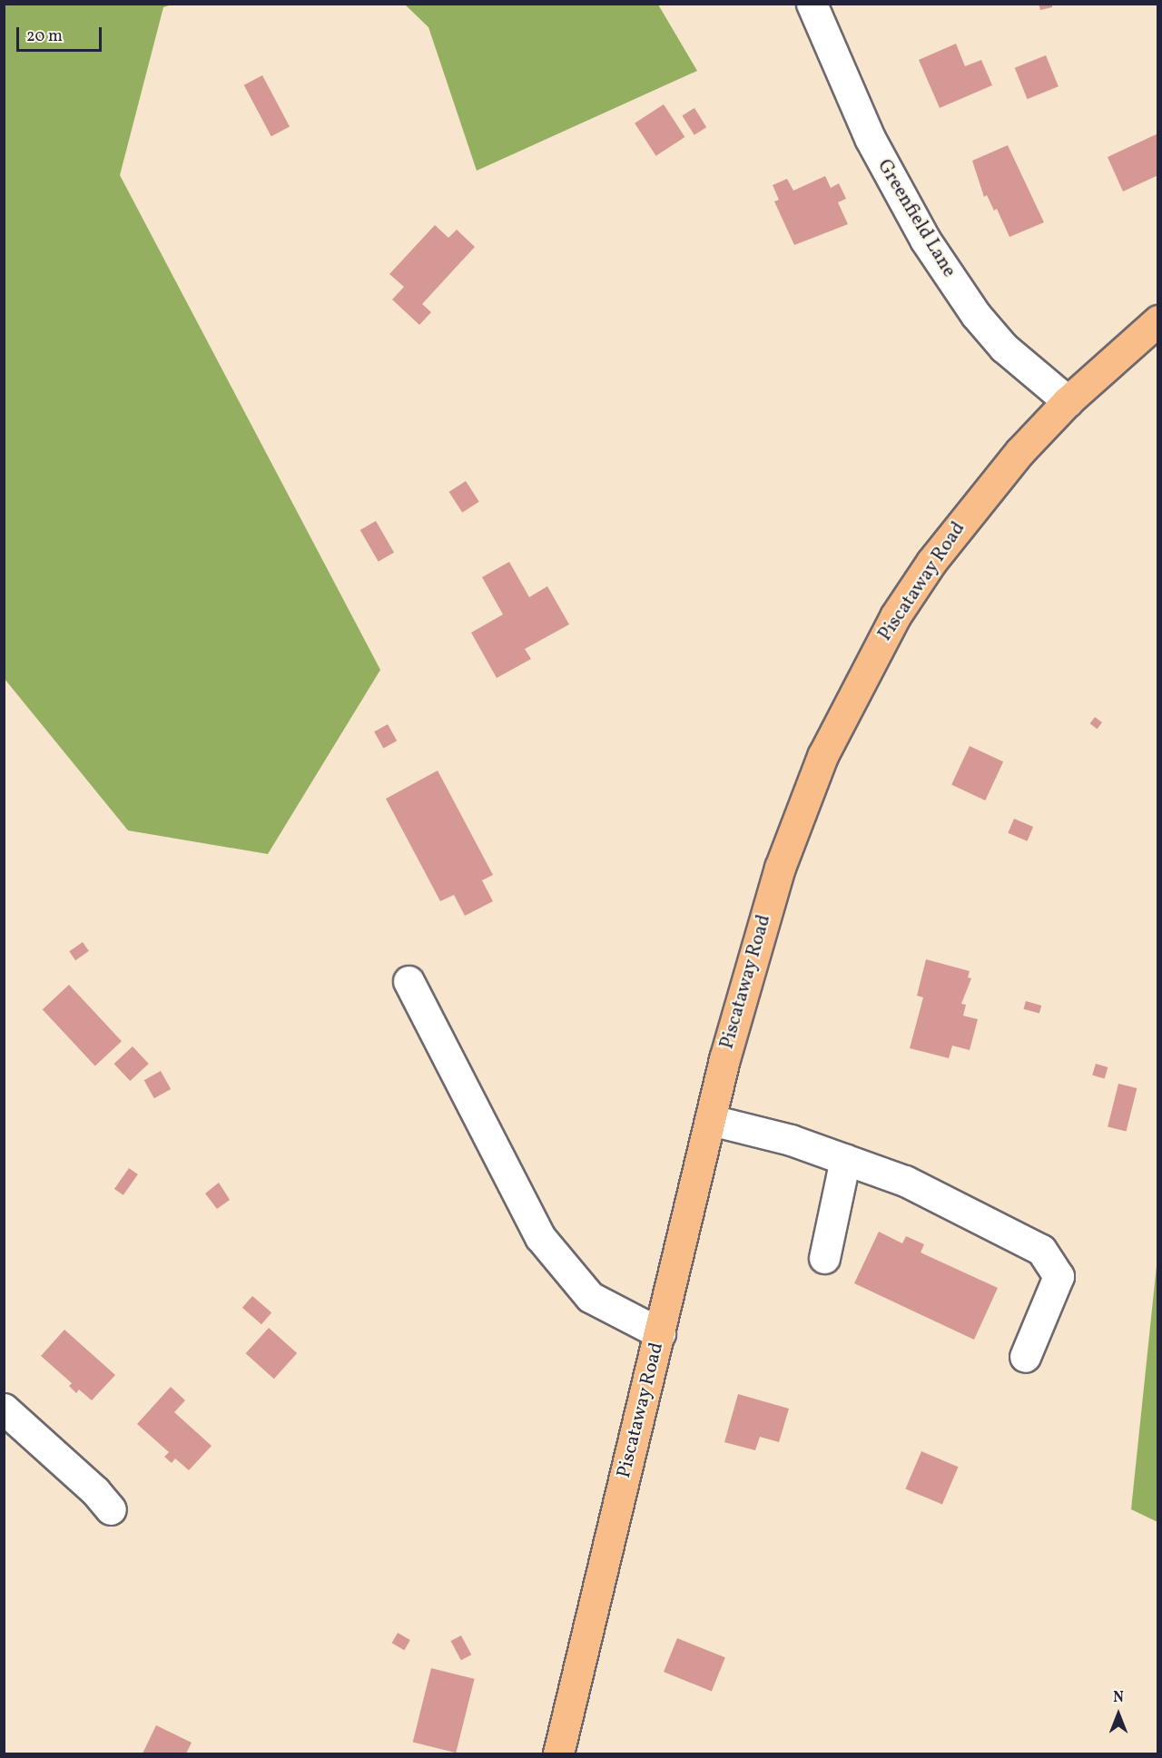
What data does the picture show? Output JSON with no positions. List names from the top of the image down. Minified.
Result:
{"streets":{"main road":["Piscataway Road"],"street":["Greenfield Lane"]},"crossings":[["Greenfield Lane","Piscataway Road"]],"scale_bar":"20 m","north":"top"}
